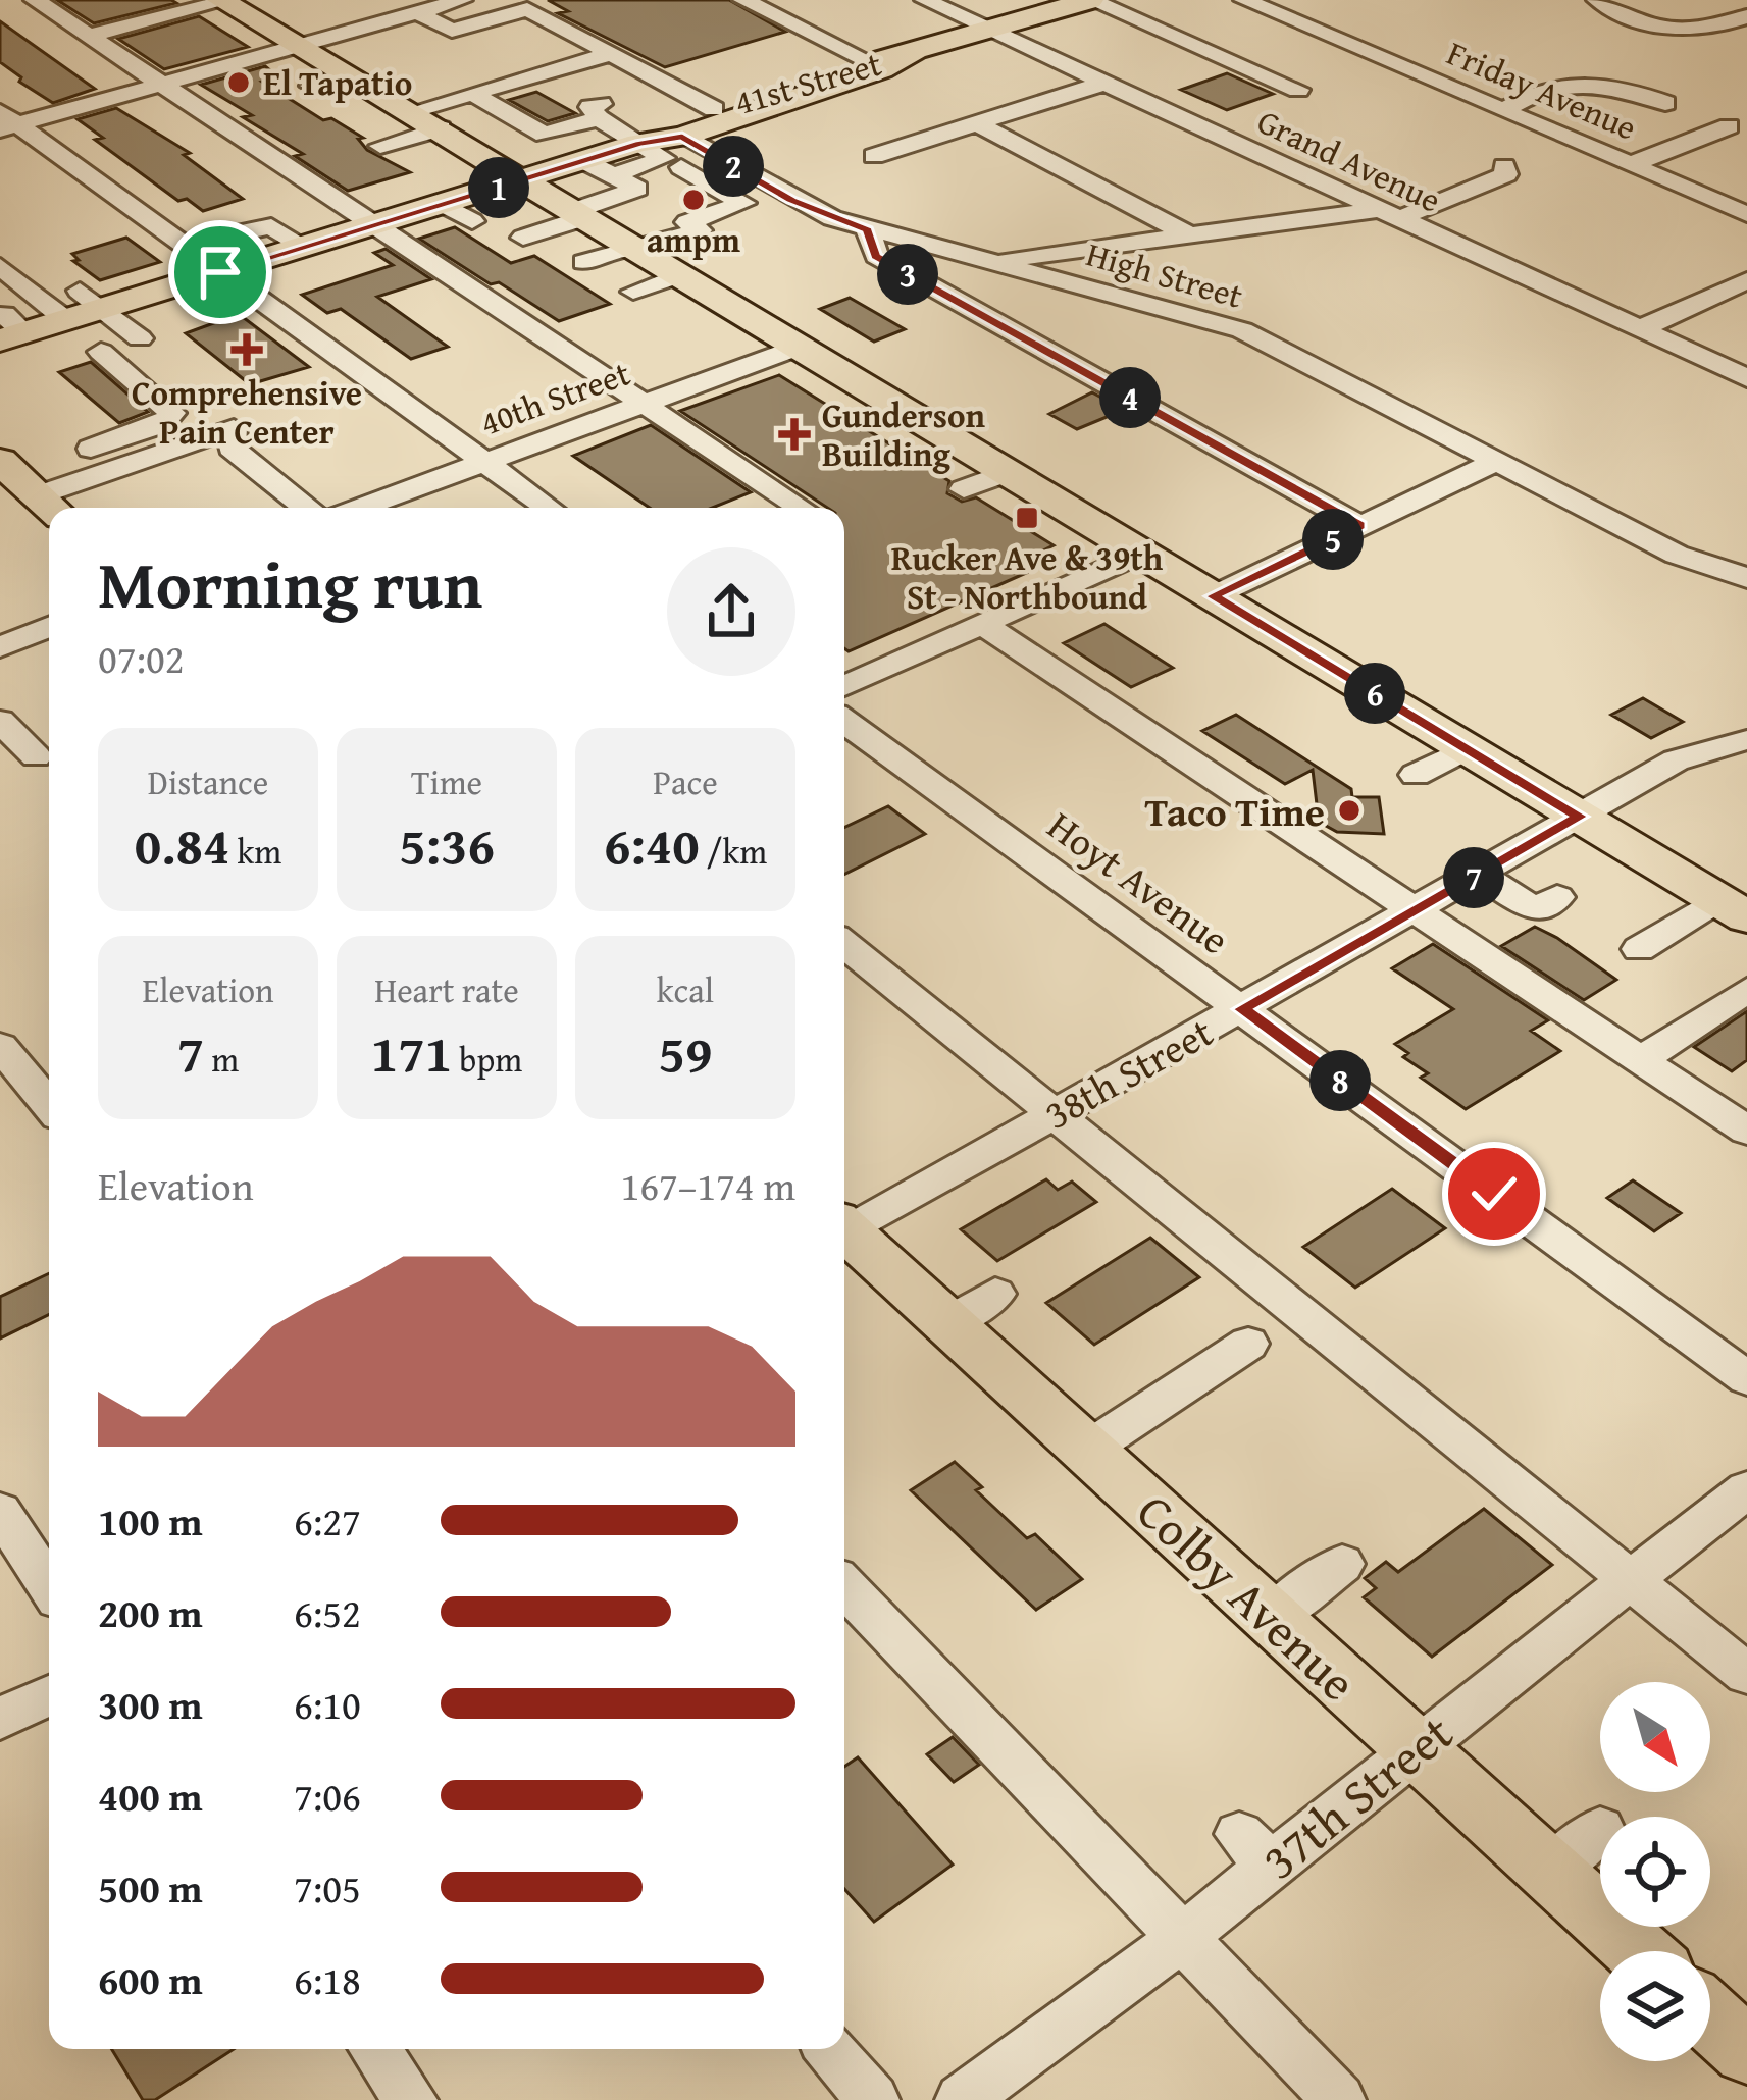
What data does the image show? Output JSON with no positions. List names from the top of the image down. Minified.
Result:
{"streets":{"main road":["41st Street","Colby Avenue"],"street":["Friday Avenue","Grand Avenue","High Street","40th Street","Hoyt Avenue","38th Street","37th Street"]},"crossings":[["41st Street","Grand Avenue"],["41st Street","High Street"],["Hoyt Avenue","38th Street"],["Colby Avenue","37th Street"]],"places":{"other":["El Tapatio","ampm","Taco Time"],"health":["Comprehensive Pain Center","Gunderson Building"],"transit":["Rucker Ave & 39th St - Northbound"]},"north":"bottom right","page":{"pins":["2","1","3","4","5","6","7","8"],"heading":["Morning run","07:02"],"stats":[["Distance","0.84 km"],["Time","5:36"],["Pace","6:40 /km"],["Elevation","7 m"],["Heart rate","171 bpm"],["kcal","59"]],"chart":["Elevation","167–174 m"],"list":[{"name":"100 m","note":"6:27"},{"name":"200 m","note":"6:52"},{"name":"300 m","note":"6:10"},{"name":"400 m","note":"7:06"},{"name":"500 m","note":"7:05"},{"name":"600 m","note":"6:18"}]}}
